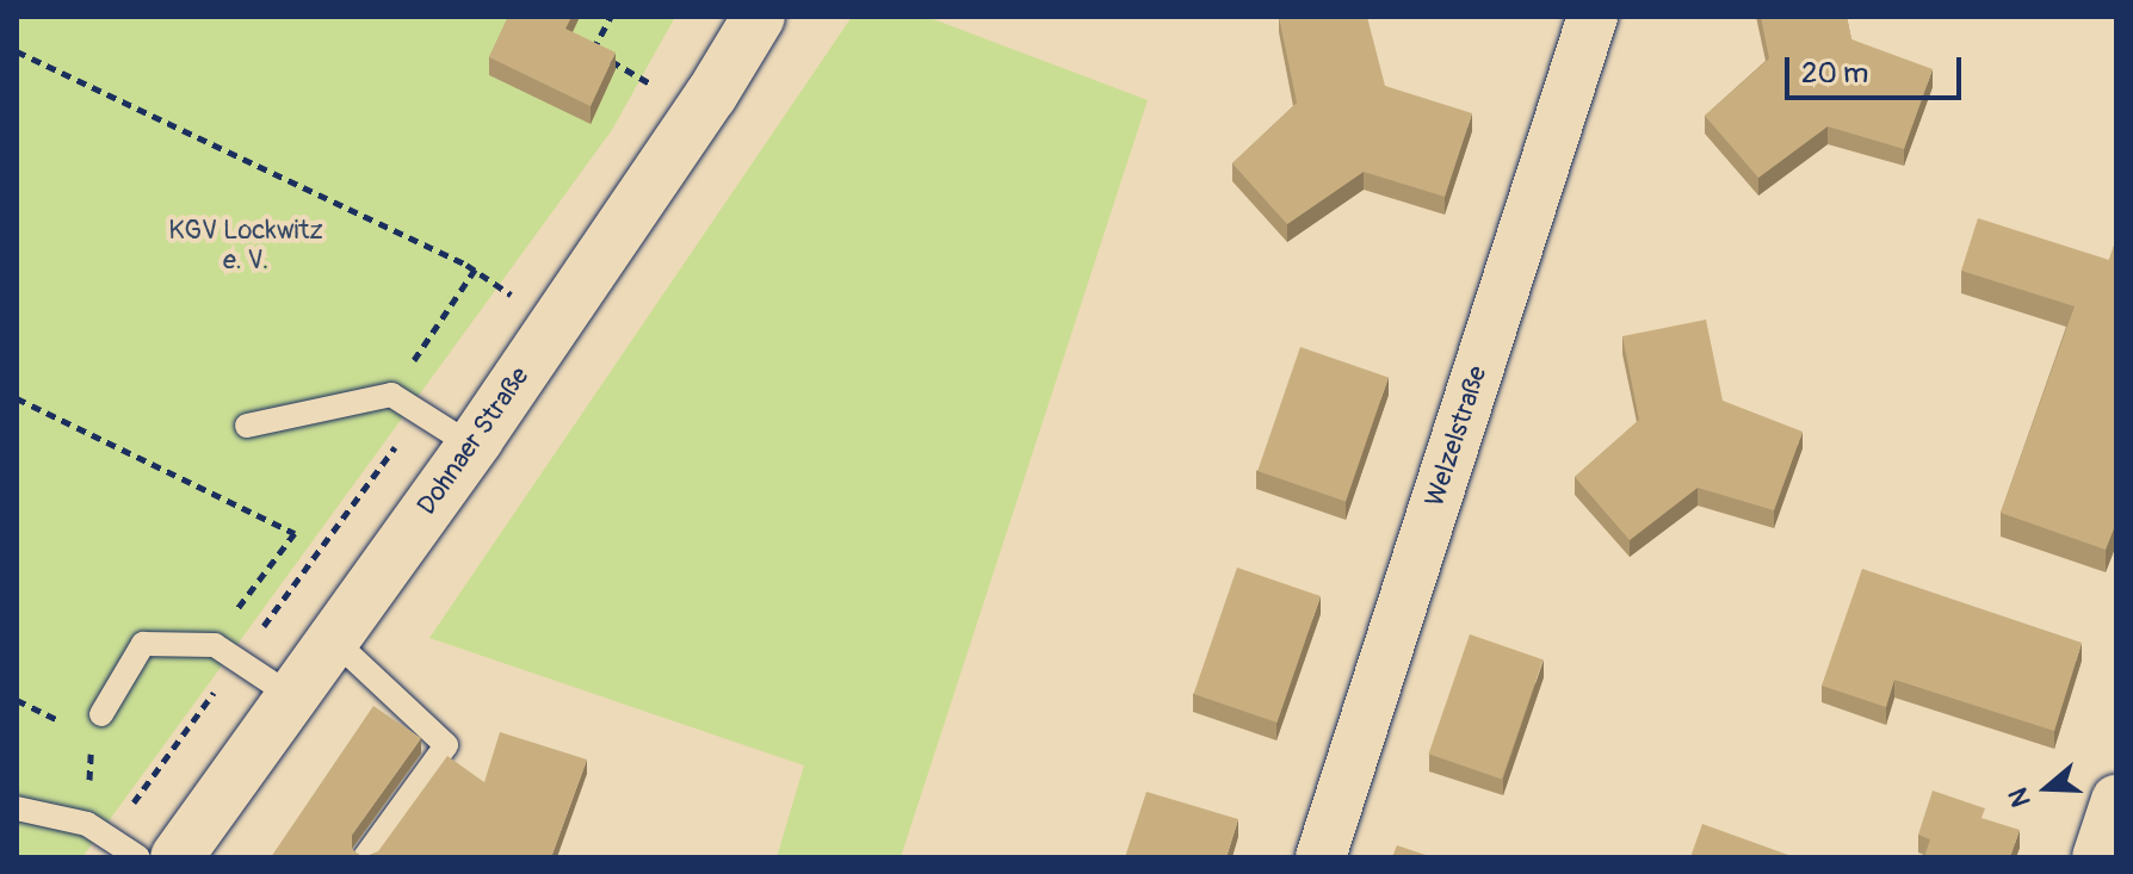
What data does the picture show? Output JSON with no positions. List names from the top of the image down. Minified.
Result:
{"streets":{"main road":["Dohnaer Straße"],"street":["Welzelstraße"]},"parks":["KGV Lockwitz e. V."],"scale_bar":"20 m","north":"left"}
